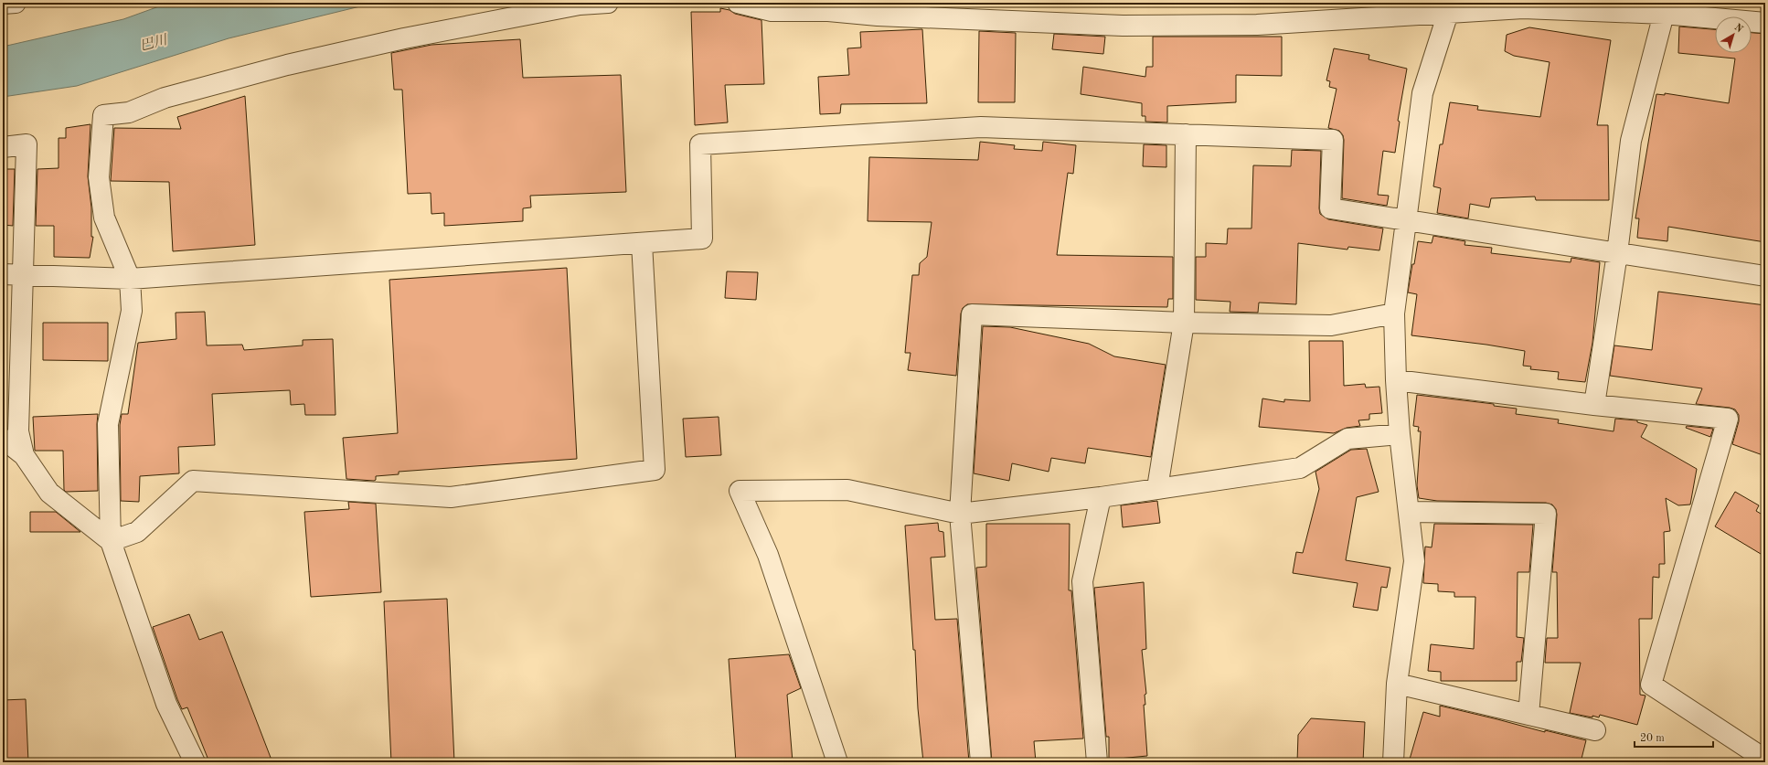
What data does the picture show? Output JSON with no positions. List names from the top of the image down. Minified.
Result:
{"water":["巴川"],"scale_bar":"20 m","north":"top right"}
